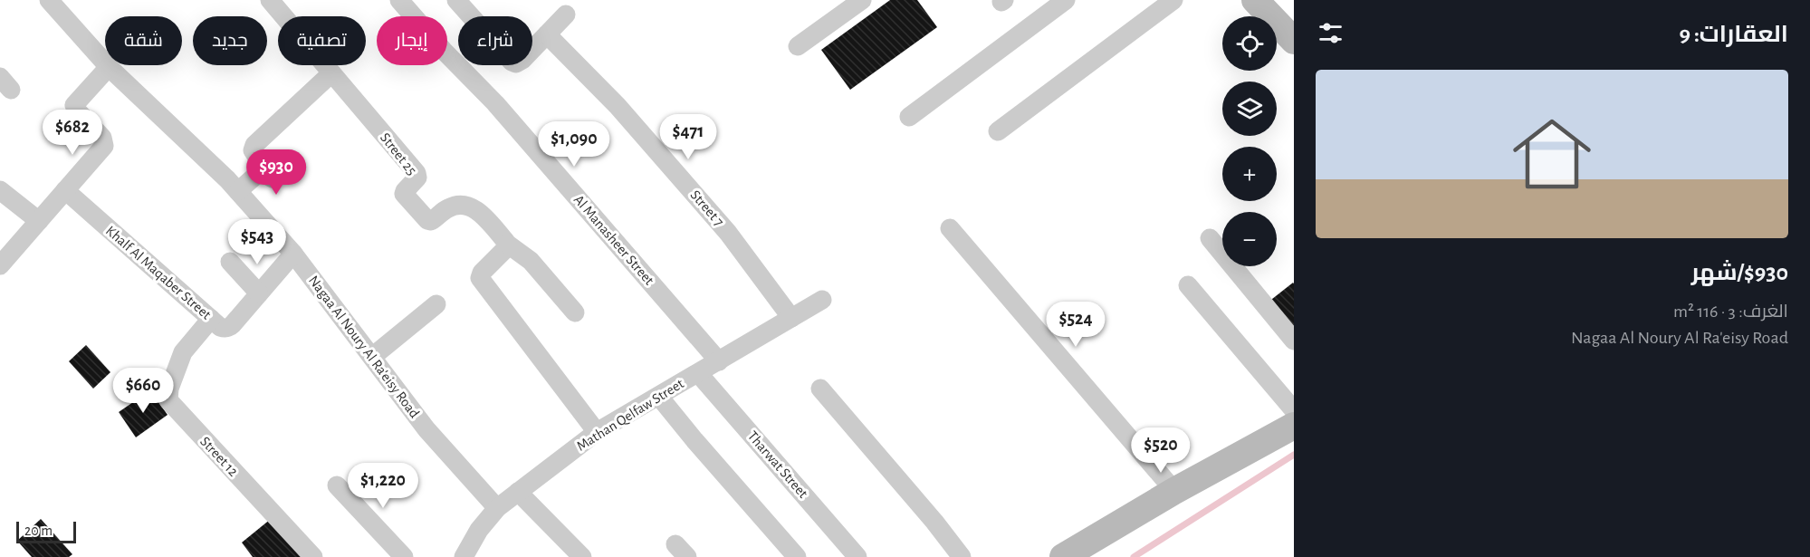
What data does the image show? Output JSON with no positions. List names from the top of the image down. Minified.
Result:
{"streets":{"street":["Street 25","Street 7","Al Manasheer Street","Khalf Al Maqaber Street","Nagaa Al Noury Al Ra'eisy Road","Mathan Qelfaw Street","Street 12","Tharwat Street"]},"crossings":[["Street 7","Mathan Qelfaw Street"],["Al Manasheer Street","Mathan Qelfaw Street"],["Khalf Al Maqaber Street","Nagaa Al Noury Al Ra'eisy Road"],["Khalf Al Maqaber Street","Street 12"],["Nagaa Al Noury Al Ra'eisy Road","Mathan Qelfaw Street"],["Mathan Qelfaw Street","Tharwat Street"]],"scale_bar":"20 m","page":{"heading":"العقارات: 9","map_buttons":["+","−"],"chip":["شراء","إيجار","تصفية","جديد","شقة"],"list":[{"name":"$930/شهر","note":"الغرف: 3 · 116 m² · Nagaa Al Noury Al Ra'eisy Road"}],"price":["$682","$471","$1,090","$930","$543","$524","$660","$520","$1,220"],"scale":"20 m"}}
